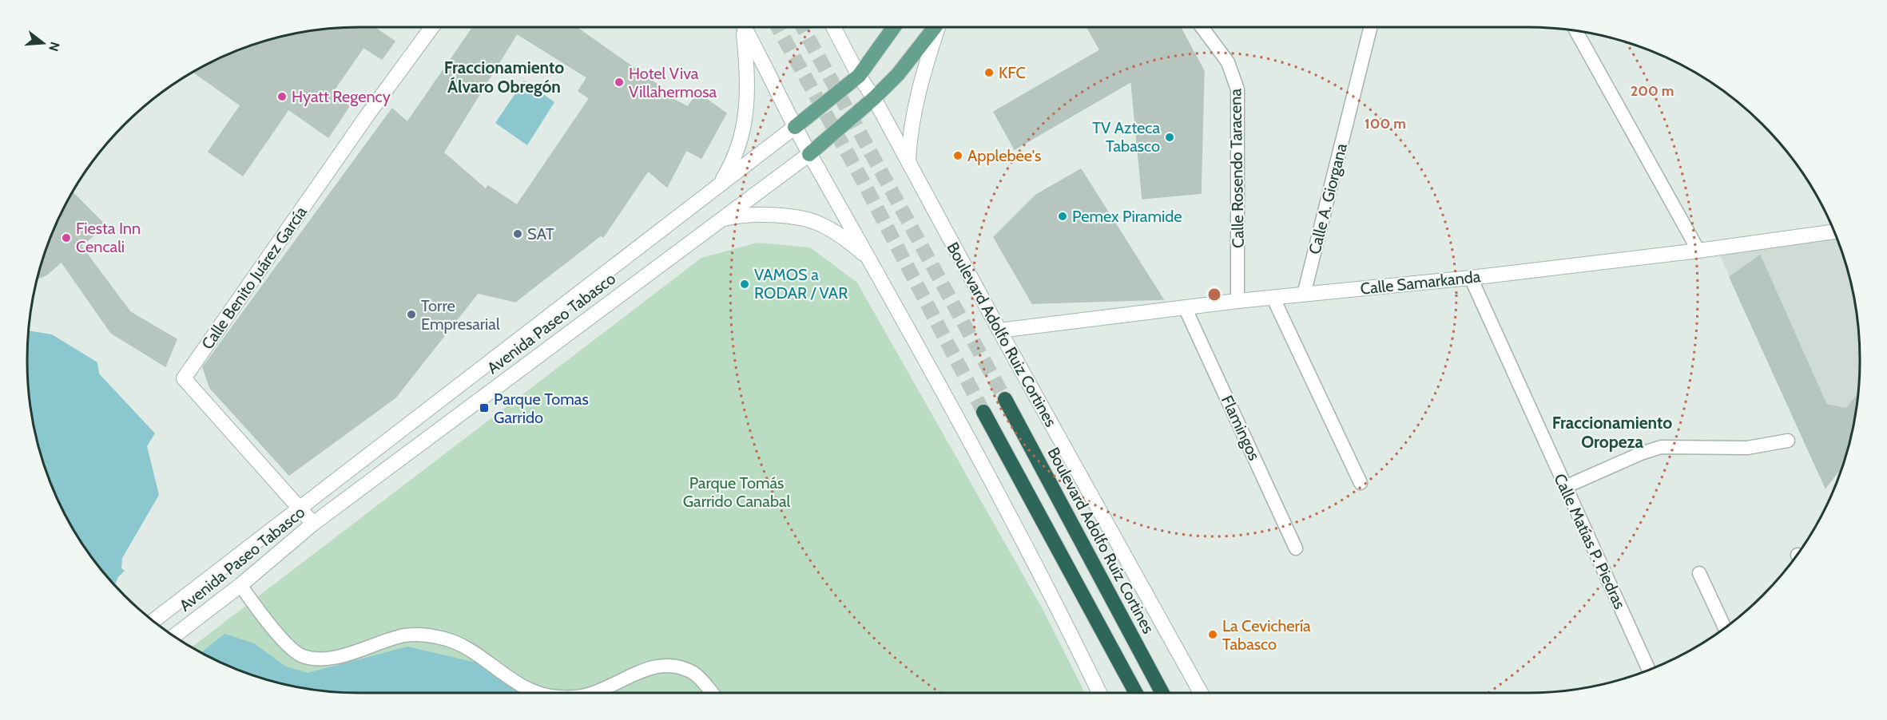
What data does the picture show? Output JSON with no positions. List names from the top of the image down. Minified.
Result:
{"streets":{"highway":["Boulevard Adolfo Ruíz Cortines"],"main road":["Calle Benito Juárez García","Calle Samarkanda","Avenida Paseo Tabasco","Boulevard Adolfo Ruiz Cortines"],"street":["Calle Rosendo Taracena","Calle A. Giorgana","Flamingos","Calle Matías P. Piedras"]},"crossings":[["Calle Rosendo Taracena","Calle Samarkanda"],["Calle A. Giorgana","Calle Samarkanda"],["Calle Benito Juárez García","Avenida Paseo Tabasco"],["Calle Samarkanda","Boulevard Adolfo Ruiz Cortines"],["Calle Samarkanda","Flamingos"],["Calle Samarkanda","Calle Matías P. Piedras"],["Avenida Paseo Tabasco","Boulevard Adolfo Ruiz Cortines"]],"districts":["Fraccionamiento Álvaro Obregón","Fraccionamiento Oropeza"],"parks":["Parque Tomás Garrido Canabal"],"places":{"other":["KFC","Hotel Viva Villahermosa","Hyatt Regency","TV Azteca Tabasco","Applebee's","Pemex Piramide","SAT","Fiesta Inn Cencali","VAMOS a RODAR / VAR","Torre Empresarial","La Cevichería Tabasco"],"transit":["Parque Tomas Garrido"]},"north":"right","rings":["200 m","100 m"]}
